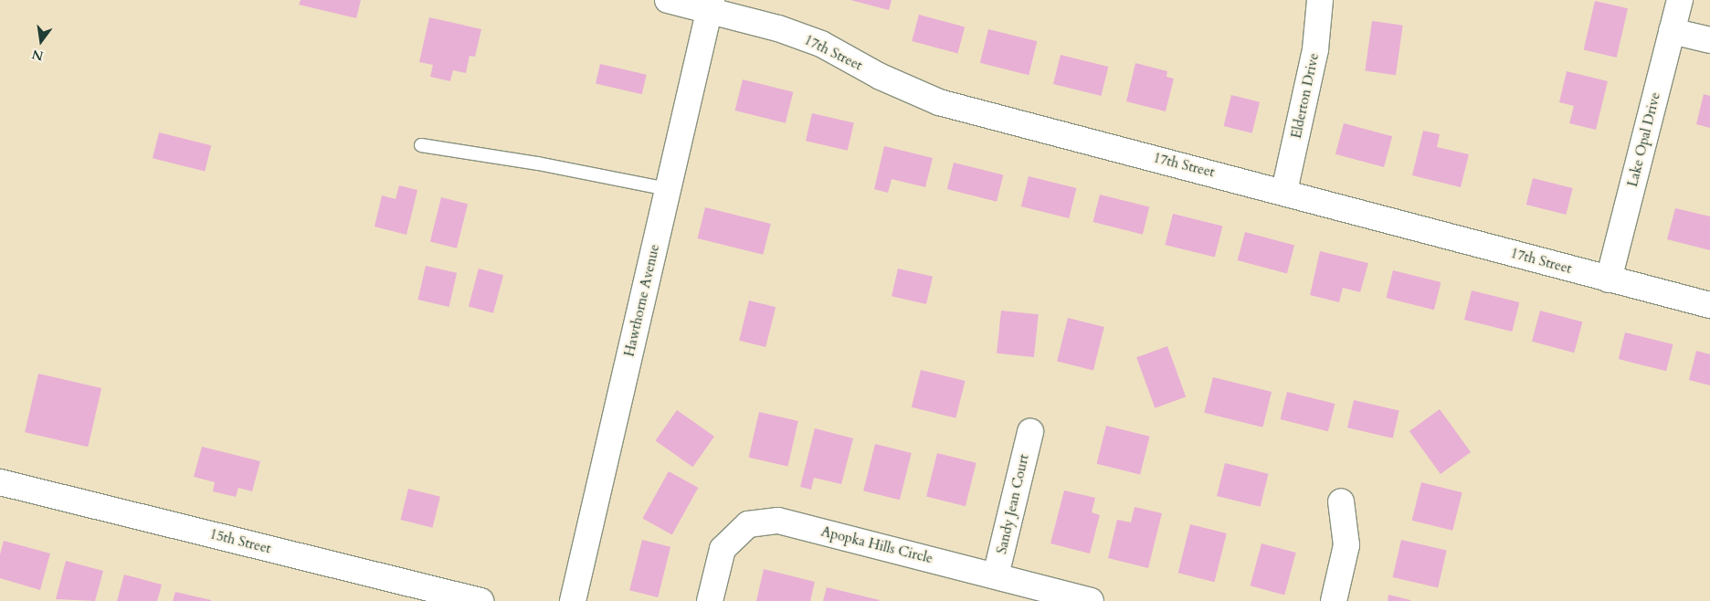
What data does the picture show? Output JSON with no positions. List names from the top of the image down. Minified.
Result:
{"streets":{"street":["17th Street","Elderton Drive","Lake Opal Drive","Hawthorne Avenue","Sandy Jean Court","15th Street","Apopka Hills Circle"]},"crossings":[["17th Street","Elderton Drive"],["17th Street","Lake Opal Drive"],["17th Street","Hawthorne Avenue"],["Sandy Jean Court","Apopka Hills Circle"]],"north":"bottom"}
